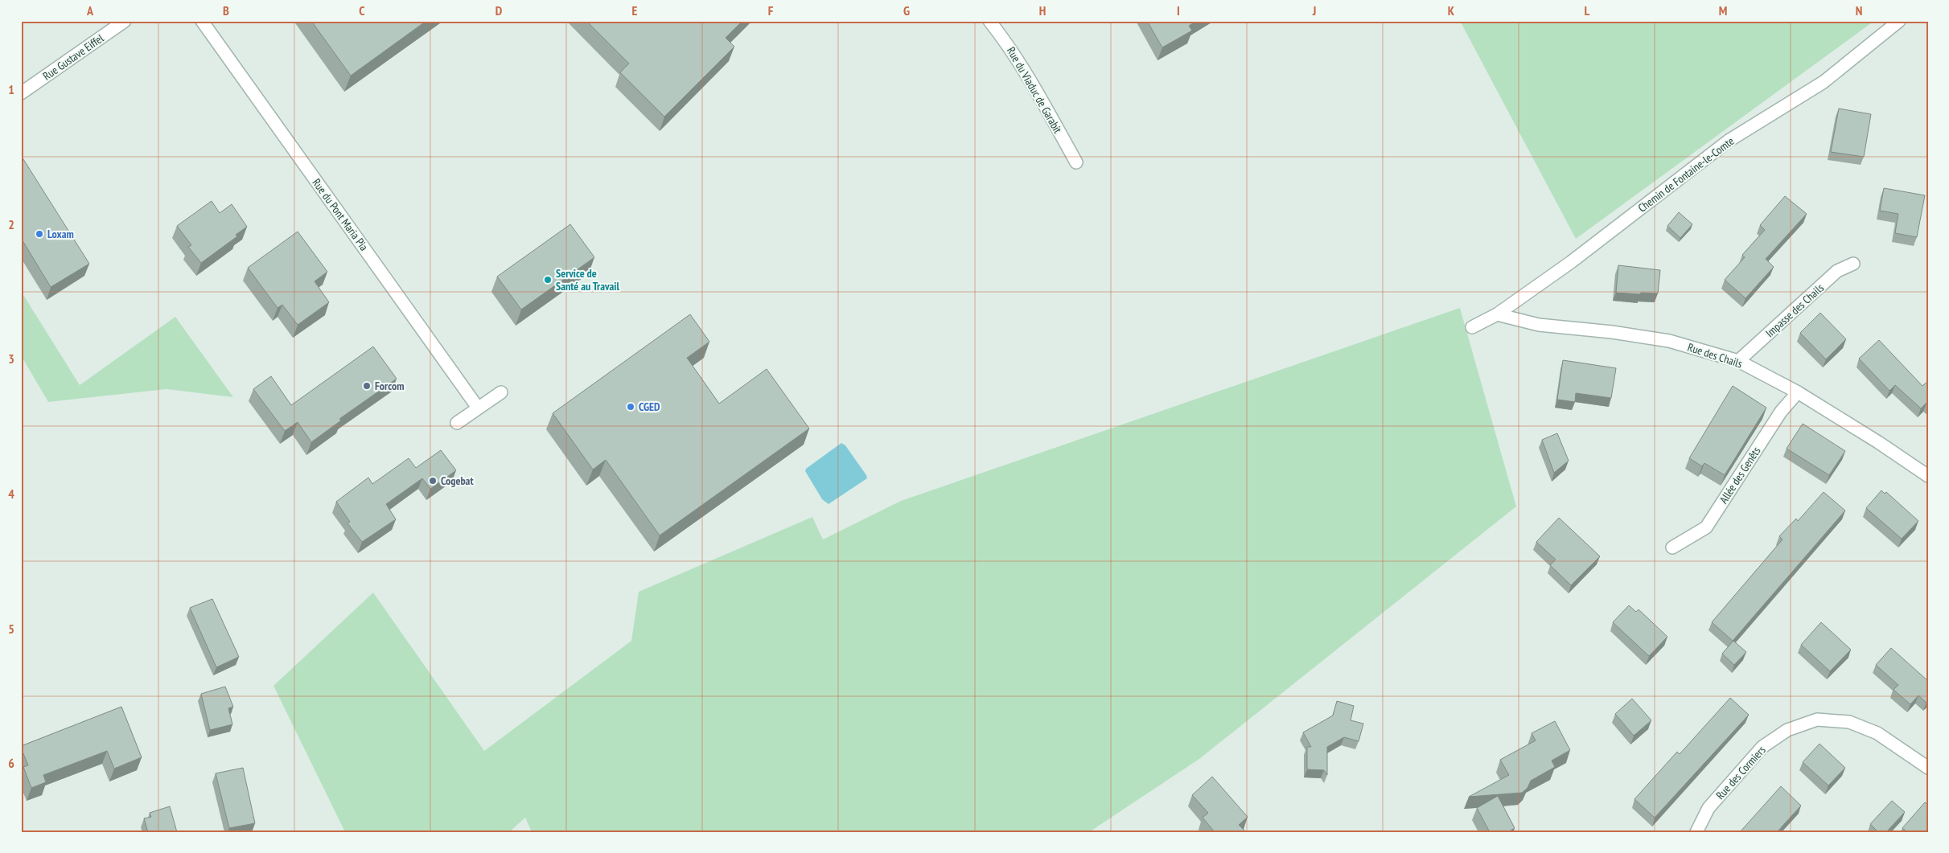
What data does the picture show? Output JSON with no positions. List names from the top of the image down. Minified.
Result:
{"streets":{"street":["Rue Gustave Eiffel","Rue du Viaduc de Garabit","Chemin de Fontaine-le-Comte","Rue du Pont Maria Pia","Impasse des Chails","Rue des Chails","Allée des Genêts","Rue des Cormiers"]},"crossings":[["Chemin de Fontaine-le-Comte","Rue des Chails"],["Impasse des Chails","Rue des Chails"],["Rue des Chails","Allée des Genêts"]],"places":["Loxam","Service de Santé au Travail","Forcom","CGED","Cogebat"],"grid":{"columns":["A","B","C","D","E","F","G","H","I","J","K","L","M","N"],"rows":["1","2","3","4","5","6"]}}
